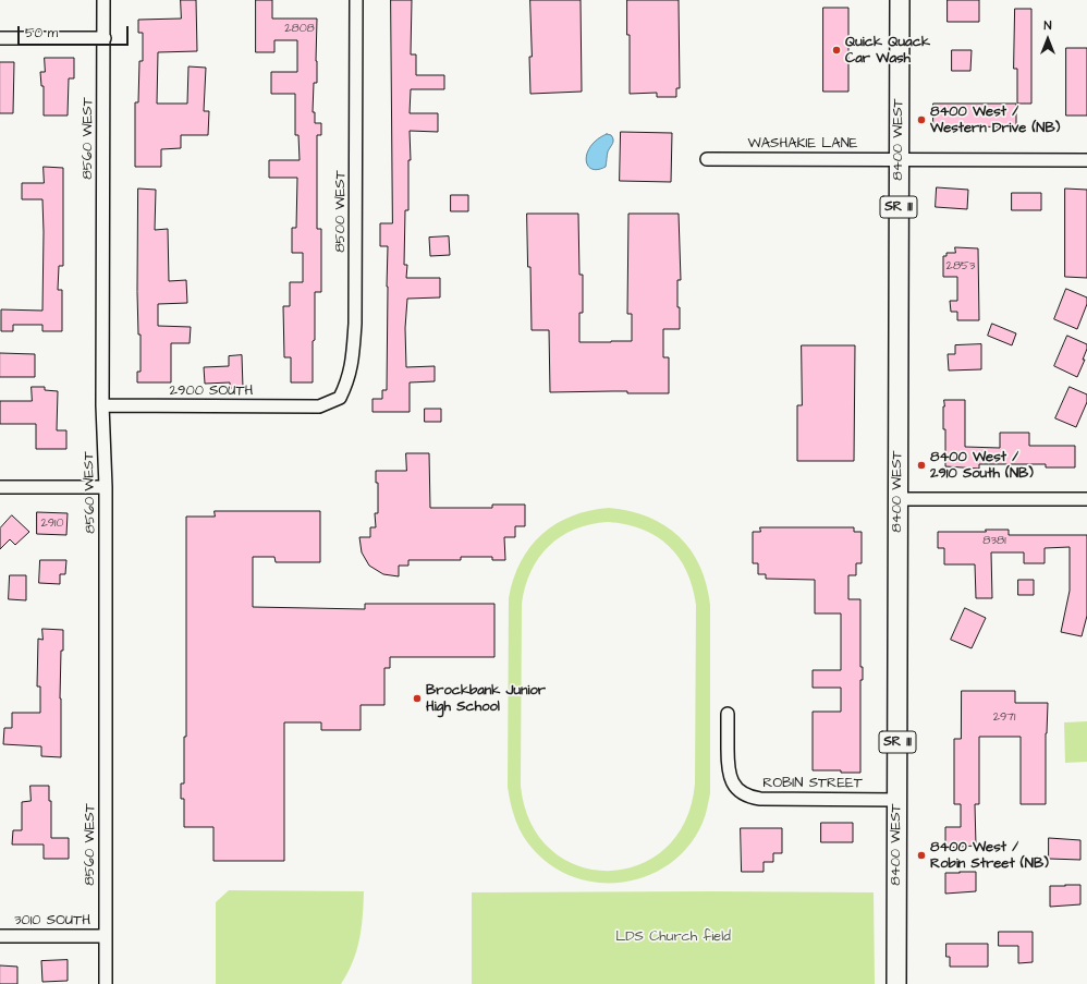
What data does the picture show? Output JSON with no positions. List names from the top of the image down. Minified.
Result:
{"streets":{"main road":["8400 WEST","SR 111"],"street":["8560 WEST","WASHAKIE LANE","8500 WEST","2900 SOUTH","ROBIN STREET","3010 SOUTH"]},"crossings":[["8560 WEST","2900 SOUTH"],["8560 WEST","3010 SOUTH"],["8400 WEST","WASHAKIE LANE"],["8400 WEST","ROBIN STREET"],["8500 WEST","2900 SOUTH"]],"parks":["LDS Church field"],"places":["Quick Quack Car Wash","8400 West / Western Drive (NB)","8400 West / 2910 South (NB)","Brockbank Junior High School","8400 West / Robin Street (NB)"],"house_numbers":["2808","2853","2910","8381","2971"],"scale_bar":"50 m","north":"top"}
